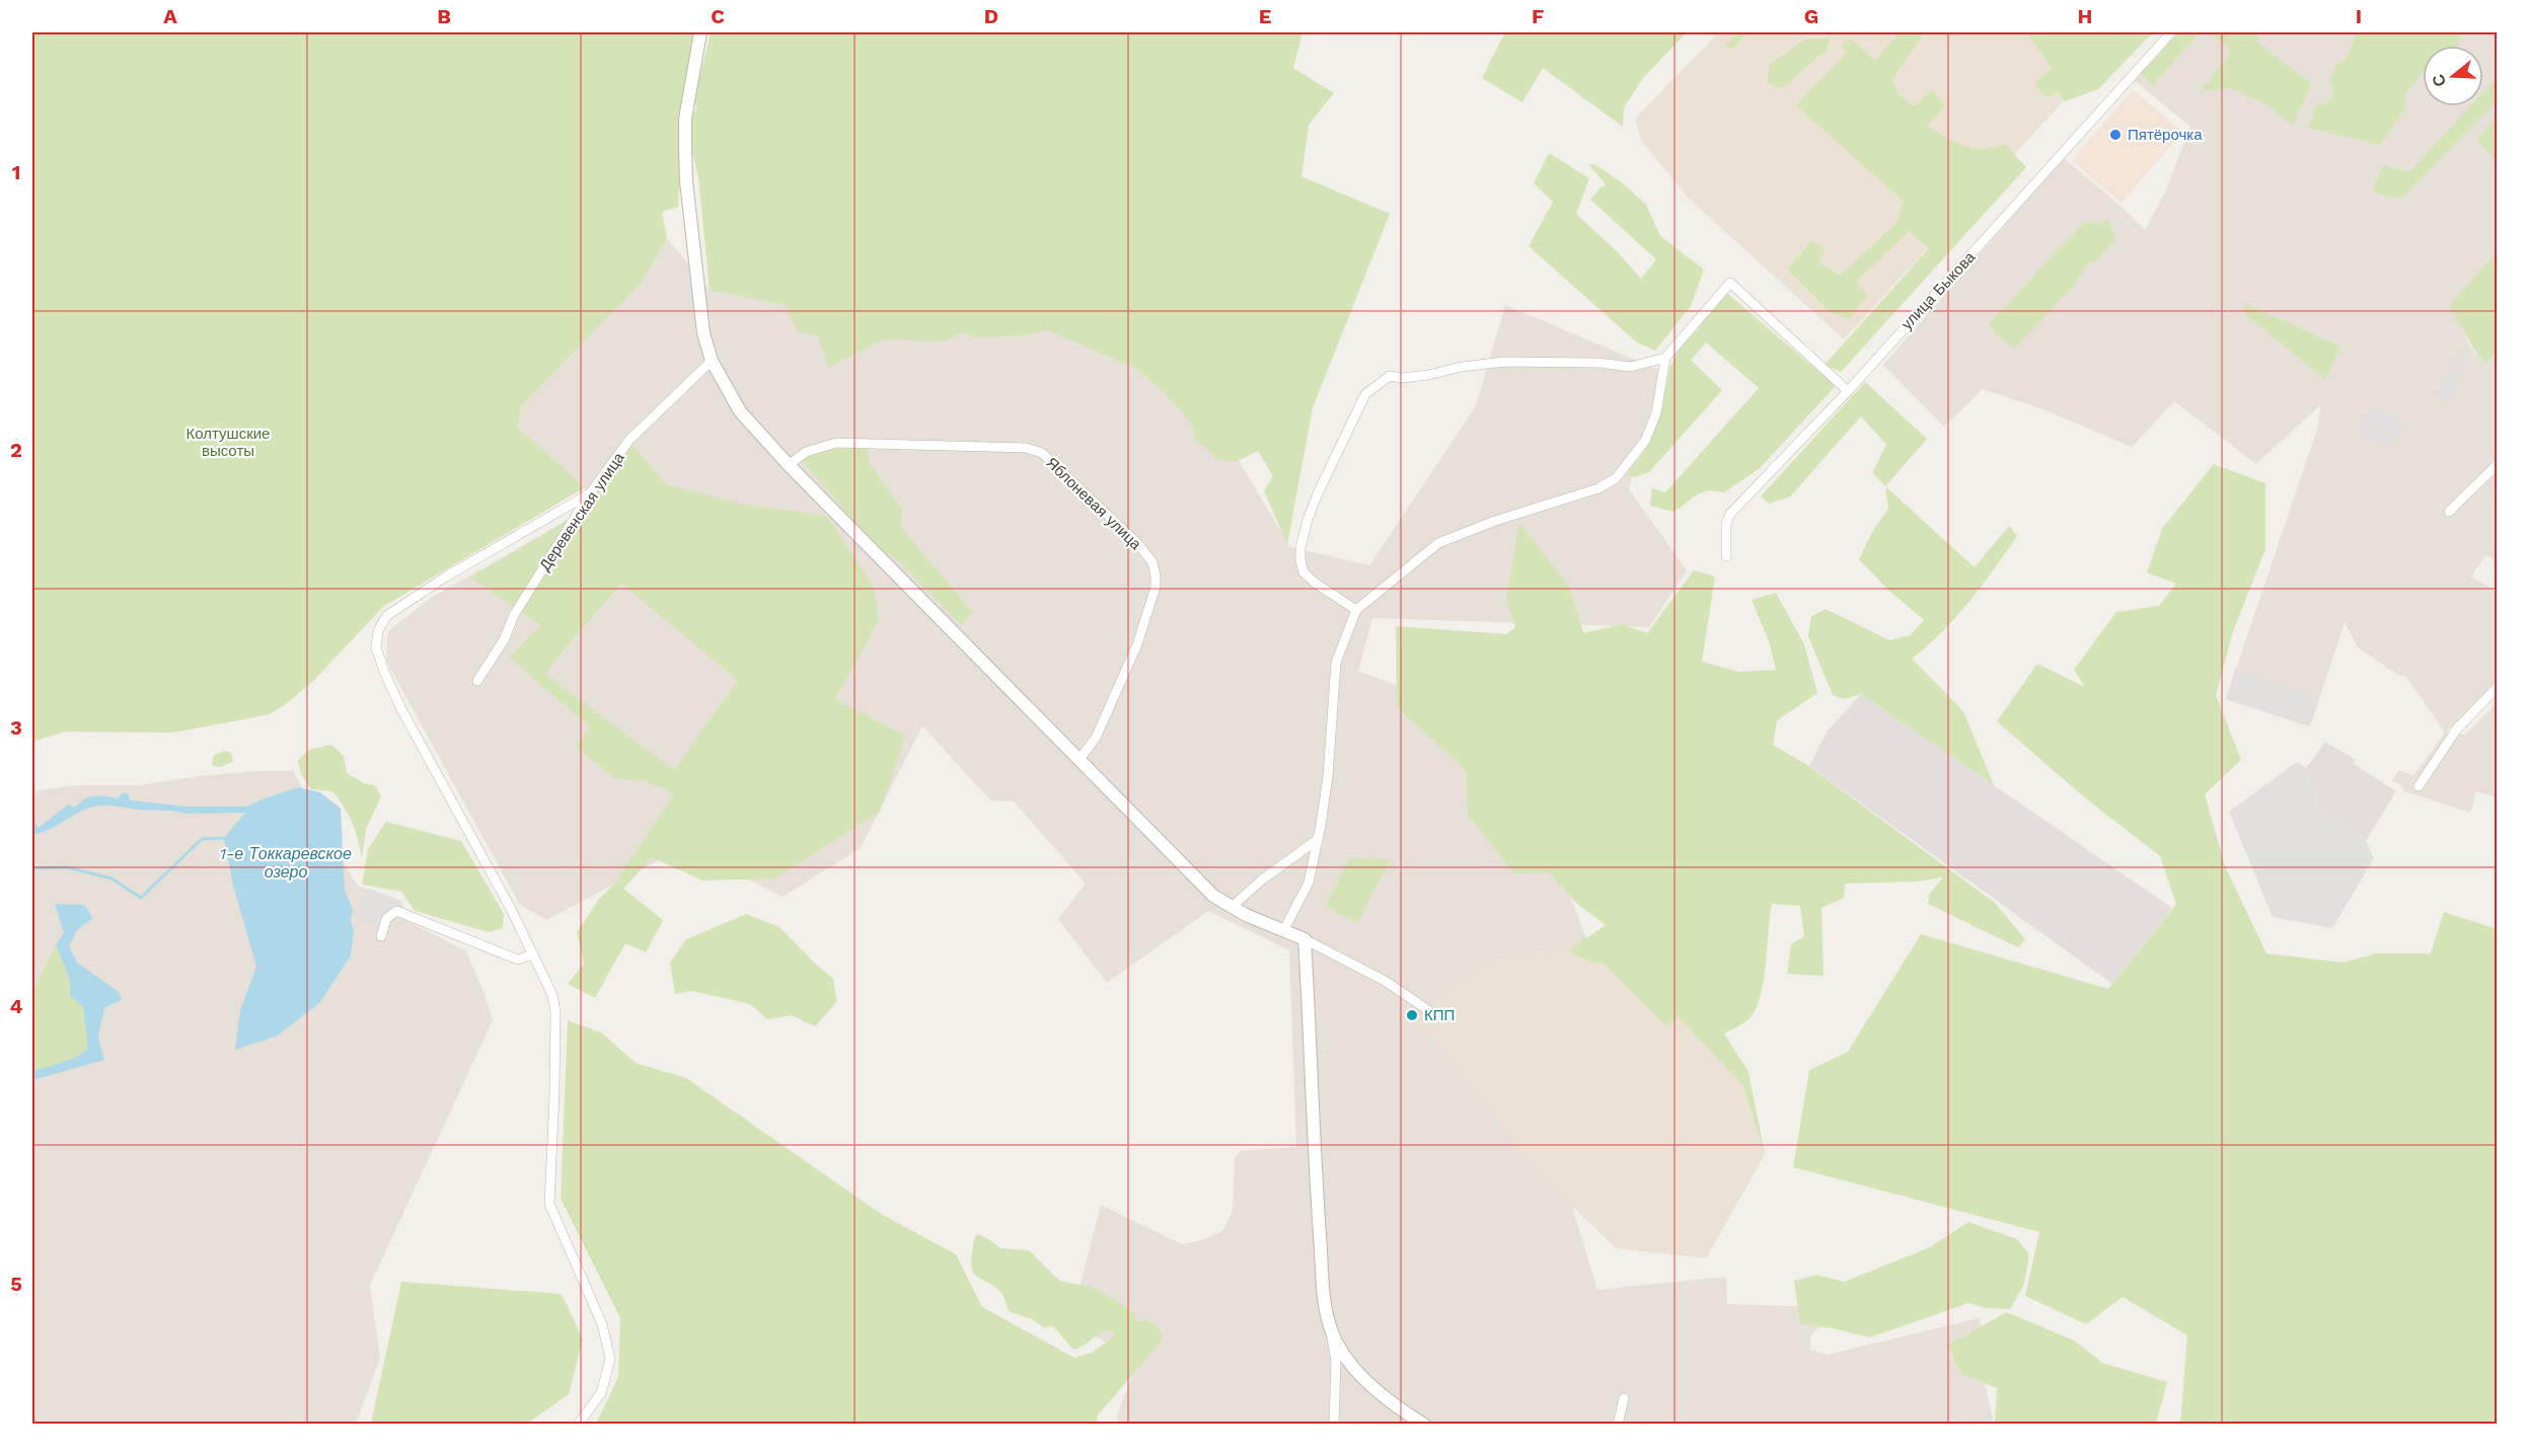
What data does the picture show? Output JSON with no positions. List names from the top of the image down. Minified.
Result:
{"streets":{"street":["улица Быкова","Яблоневая улица","Деревенская улица"]},"water":["1-е Токкаревское озеро"],"parks":["Колтушские высоты"],"places":["Пятёрочка","КПП"],"north":"left","grid":{"columns":["A","B","C","D","E","F","G","H","I"],"rows":["1","2","3","4","5"]}}
